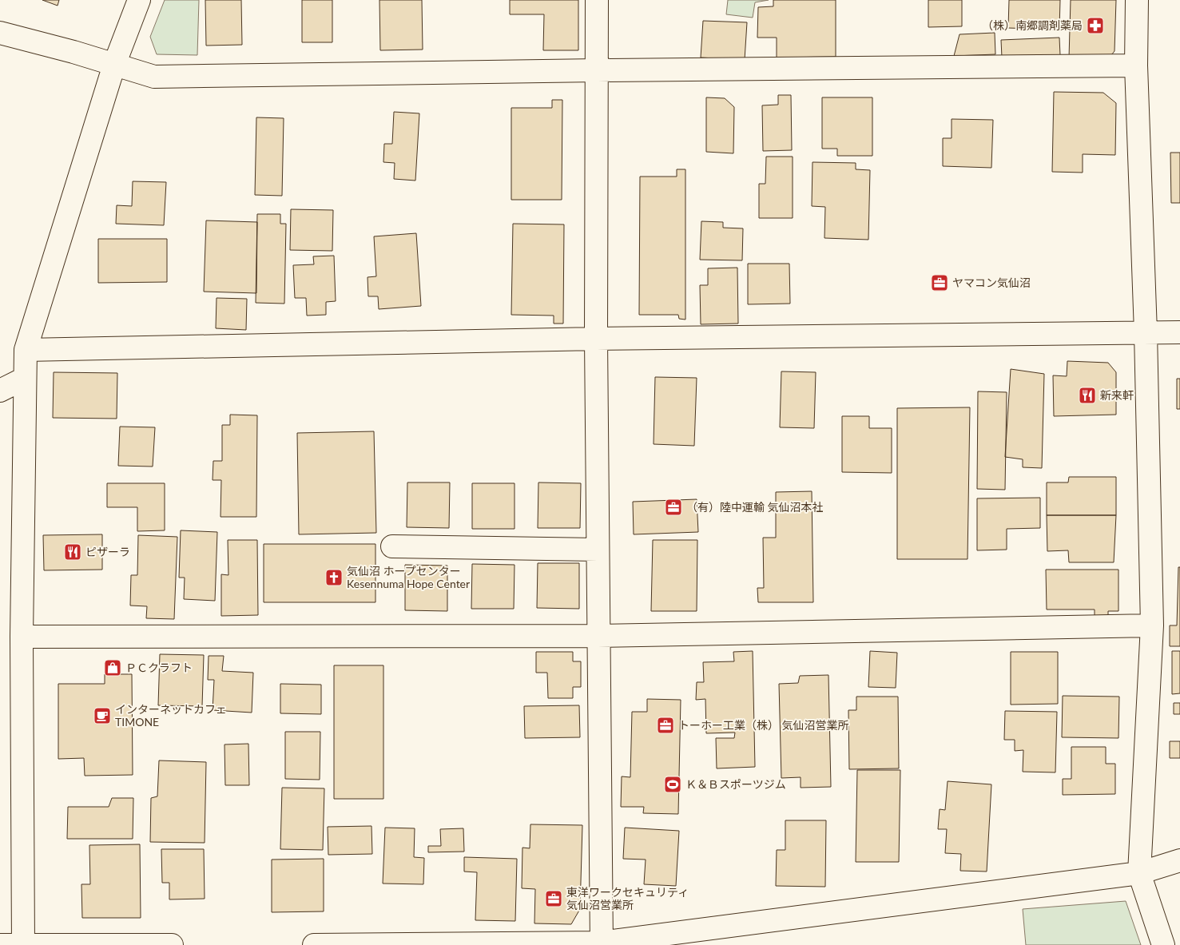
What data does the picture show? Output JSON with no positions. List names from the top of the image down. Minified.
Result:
{"places":{"pharmacy":["（株）南郷調剤薬局"],"office":["ヤマコン気仙沼","（有）陸中運輸 気仙沼本社","トーホー工業（株） 気仙沼営業所","東洋ワークセキュリティ 気仙沼営業所"],"restaurant":["新来軒","ピザーラ"],"church":["気仙沼 ホープセンター Kesennuma Hope Center"],"shop":["ＰＣクラフト"],"cafe":["インターネットカフェ TIMONE"],"sports":["Ｋ＆Ｂスポーツジム"]}}
